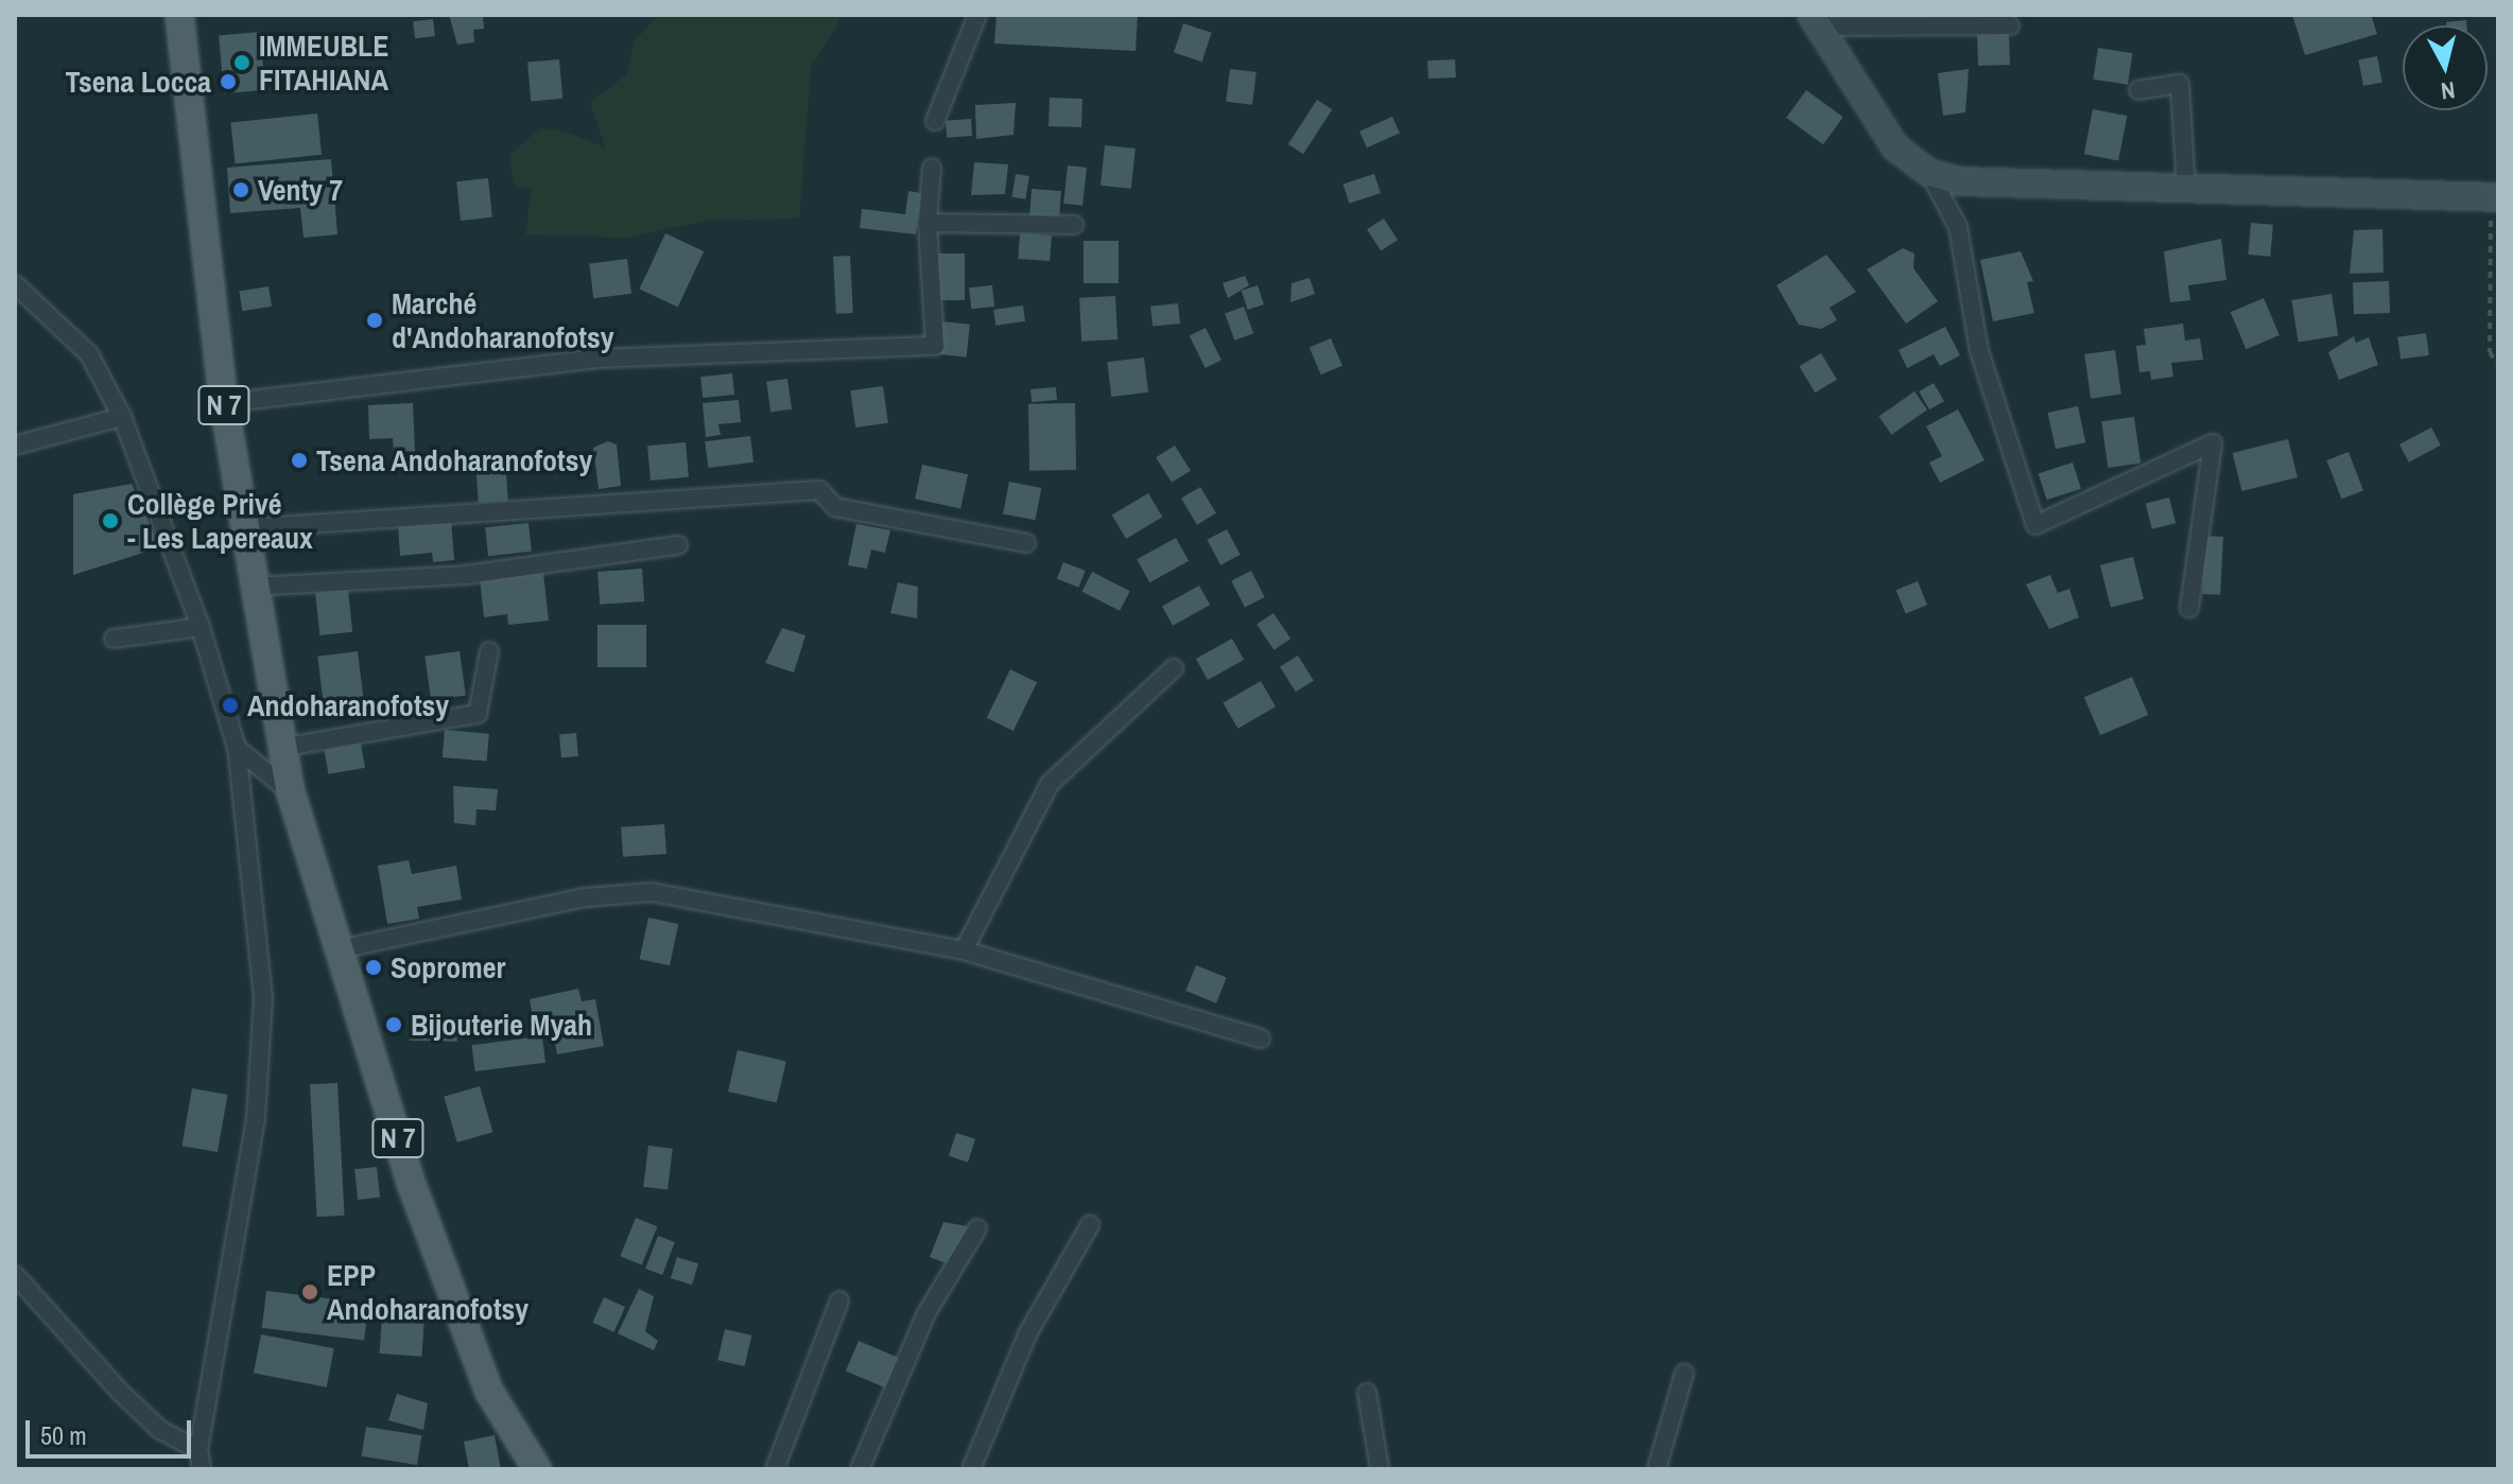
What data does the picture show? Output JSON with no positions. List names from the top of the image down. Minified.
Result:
{"streets":{"main road":["N 7"]},"places":["IMMEUBLE FITAHIANA","Tsena Locca","Venty 7","Marché d'Andoharanofotsy","Tsena Andoharanofotsy","Collège Privé - Les Lapereaux","Andoharanofotsy","Sopromer","Bijouterie Myah","EPP Andoharanofotsy"],"scale_bar":"50 m","north":"bottom"}
